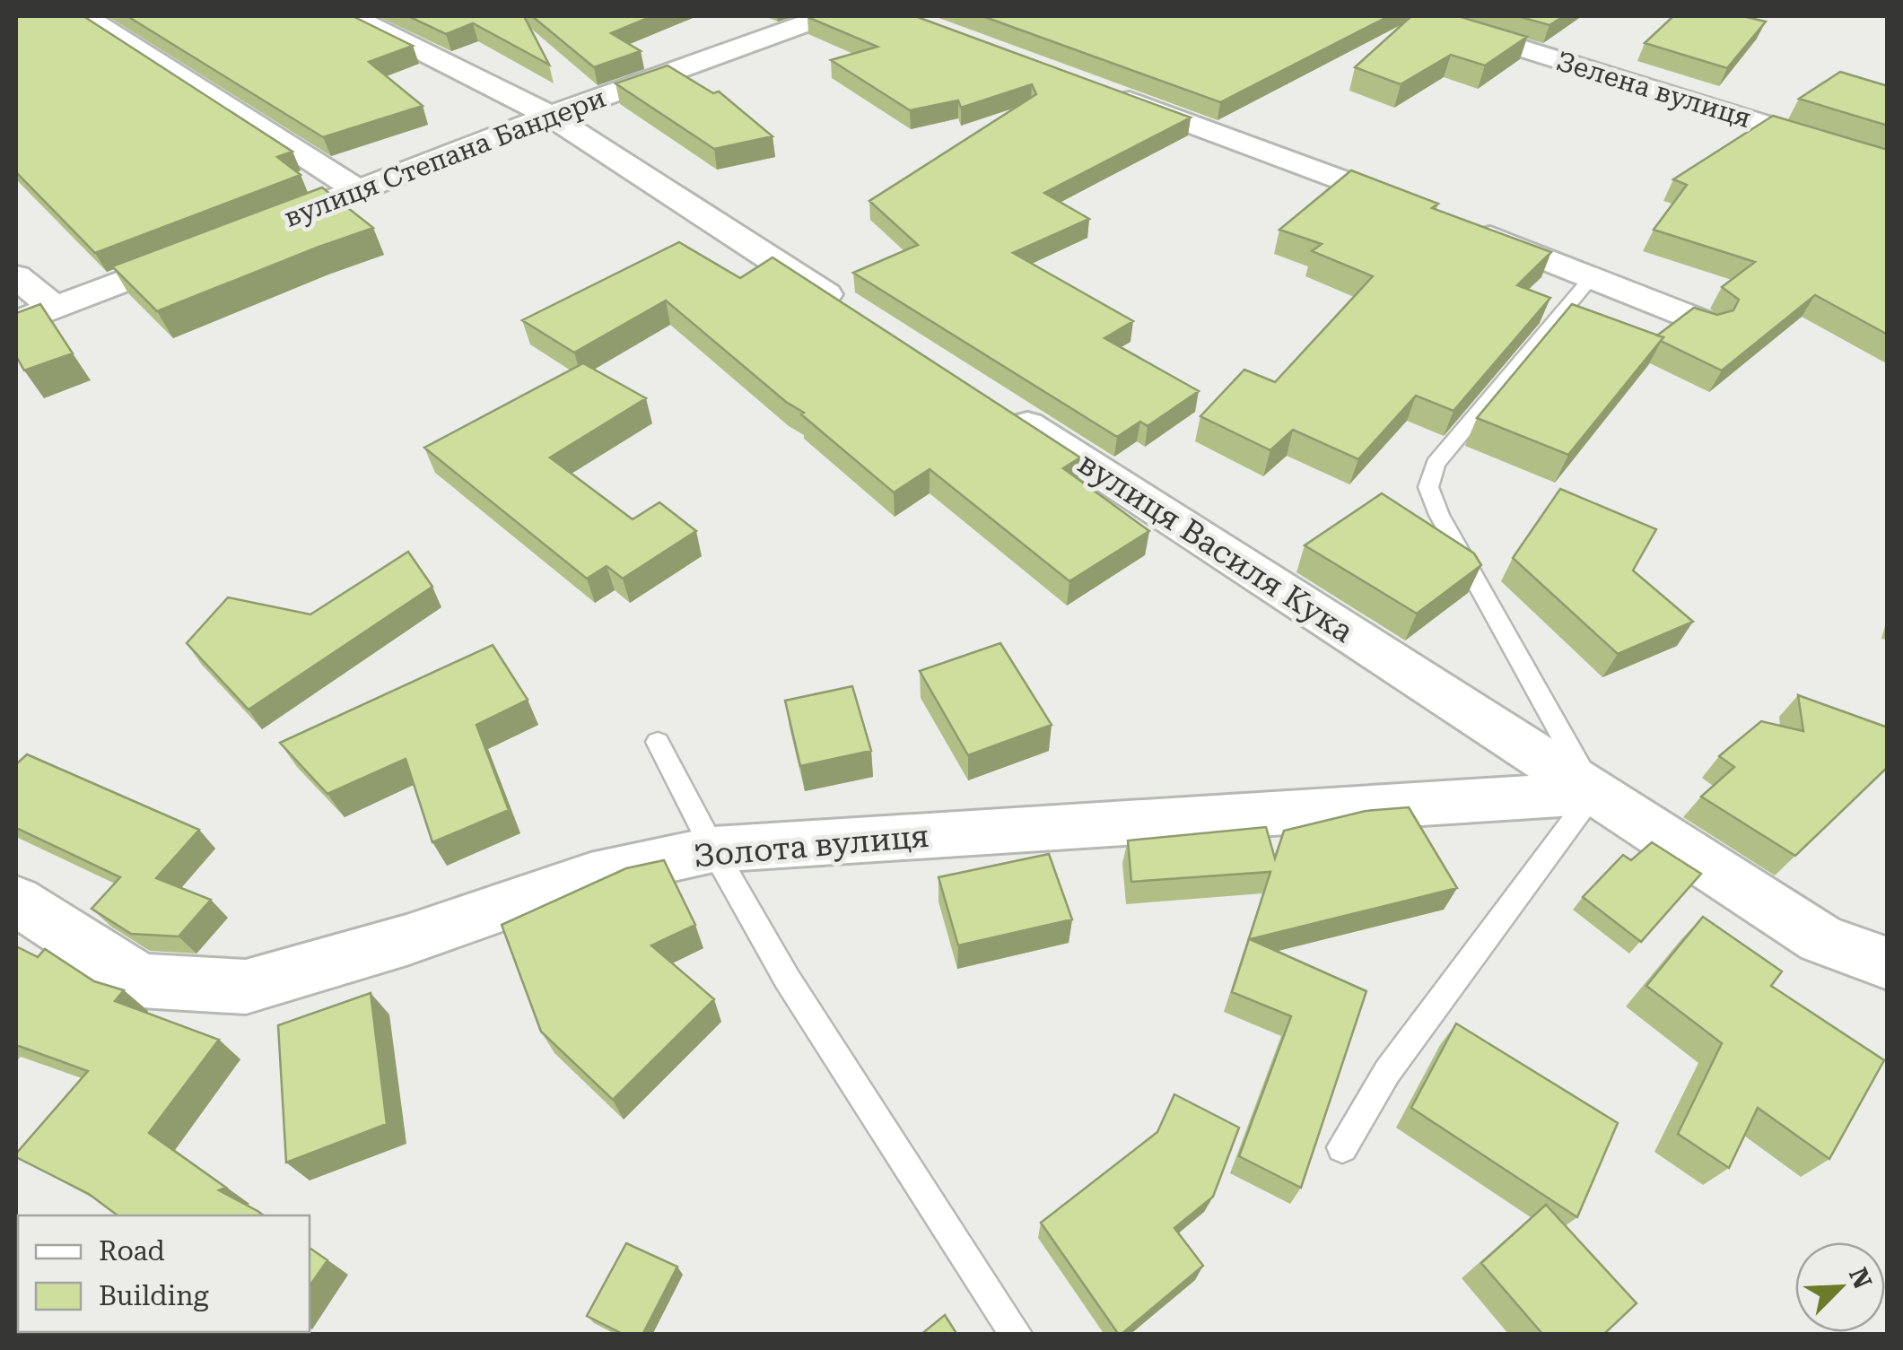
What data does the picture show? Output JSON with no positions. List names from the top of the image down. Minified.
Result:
{"streets":{"street":["Зелена вулиця","вулиця Степана Бандери","вулиця Василя Кука","Золота вулиця"]},"crossings":[["вулиця Василя Кука","Золота вулиця"]],"legend":["Road","Building"],"north":"top right"}
